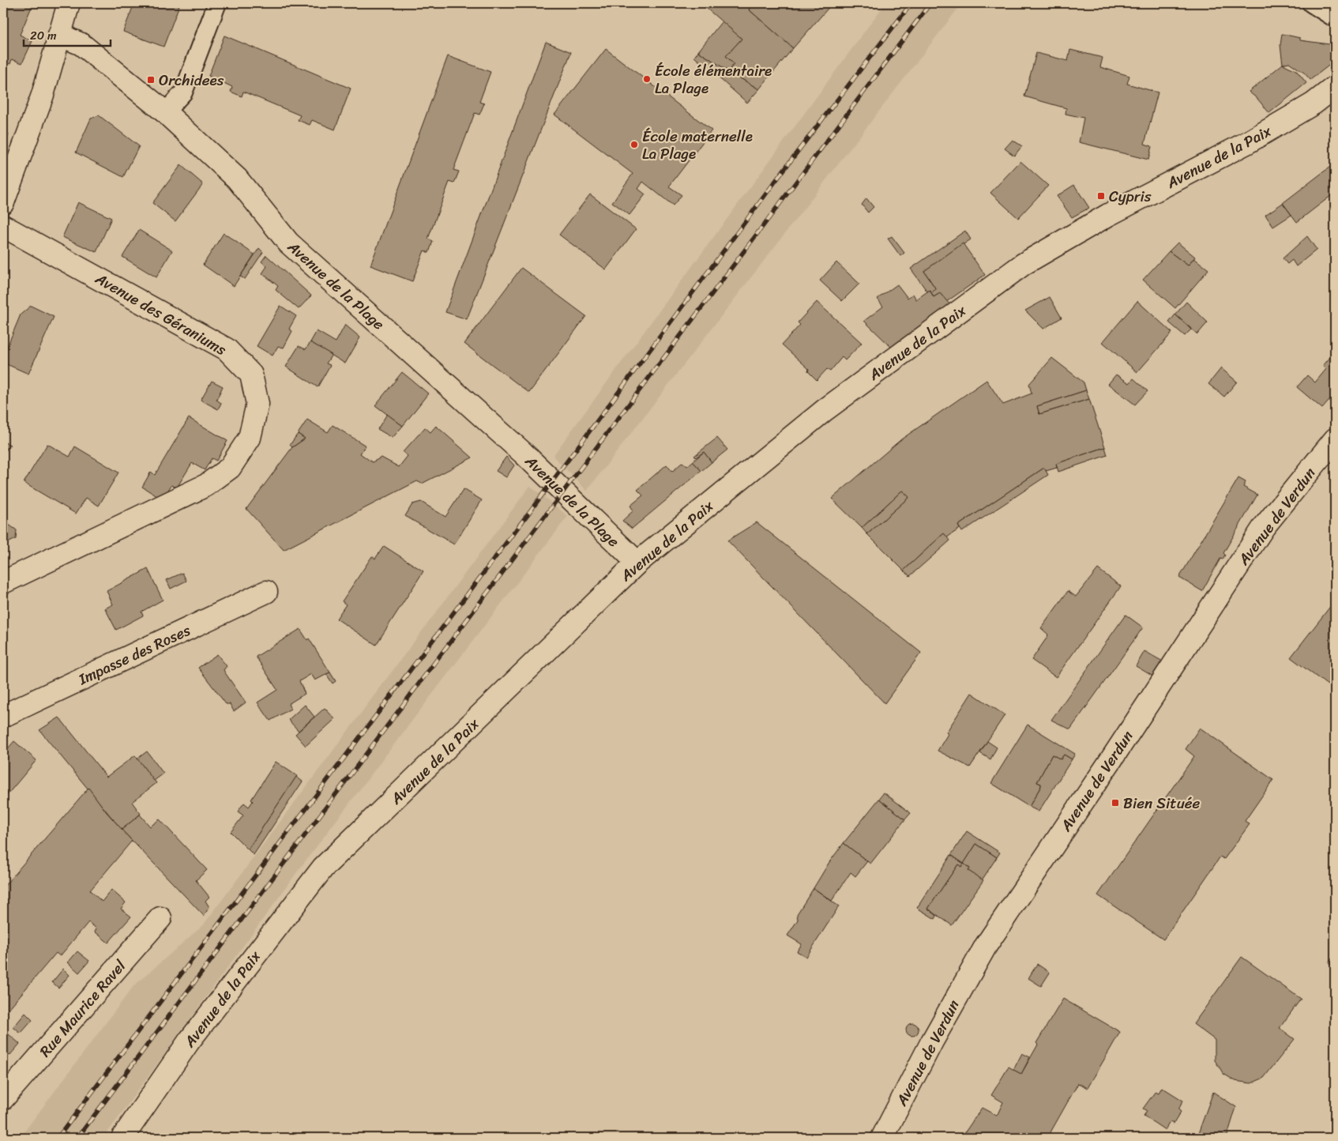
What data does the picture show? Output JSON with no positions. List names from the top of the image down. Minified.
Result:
{"streets":{"street":["Avenue de la Paix","Avenue de la Plage","Avenue des Géraniums","Avenue de Verdun","Impasse des Roses","Rue Maurice Ravel"]},"crossings":[["Avenue de la Paix","Avenue de la Plage"]],"places":{"other":["École élémentaire La Plage","École maternelle La Plage"],"transit":["Orchidees","Cypris","Bien Située"]},"scale_bar":"20 m"}
